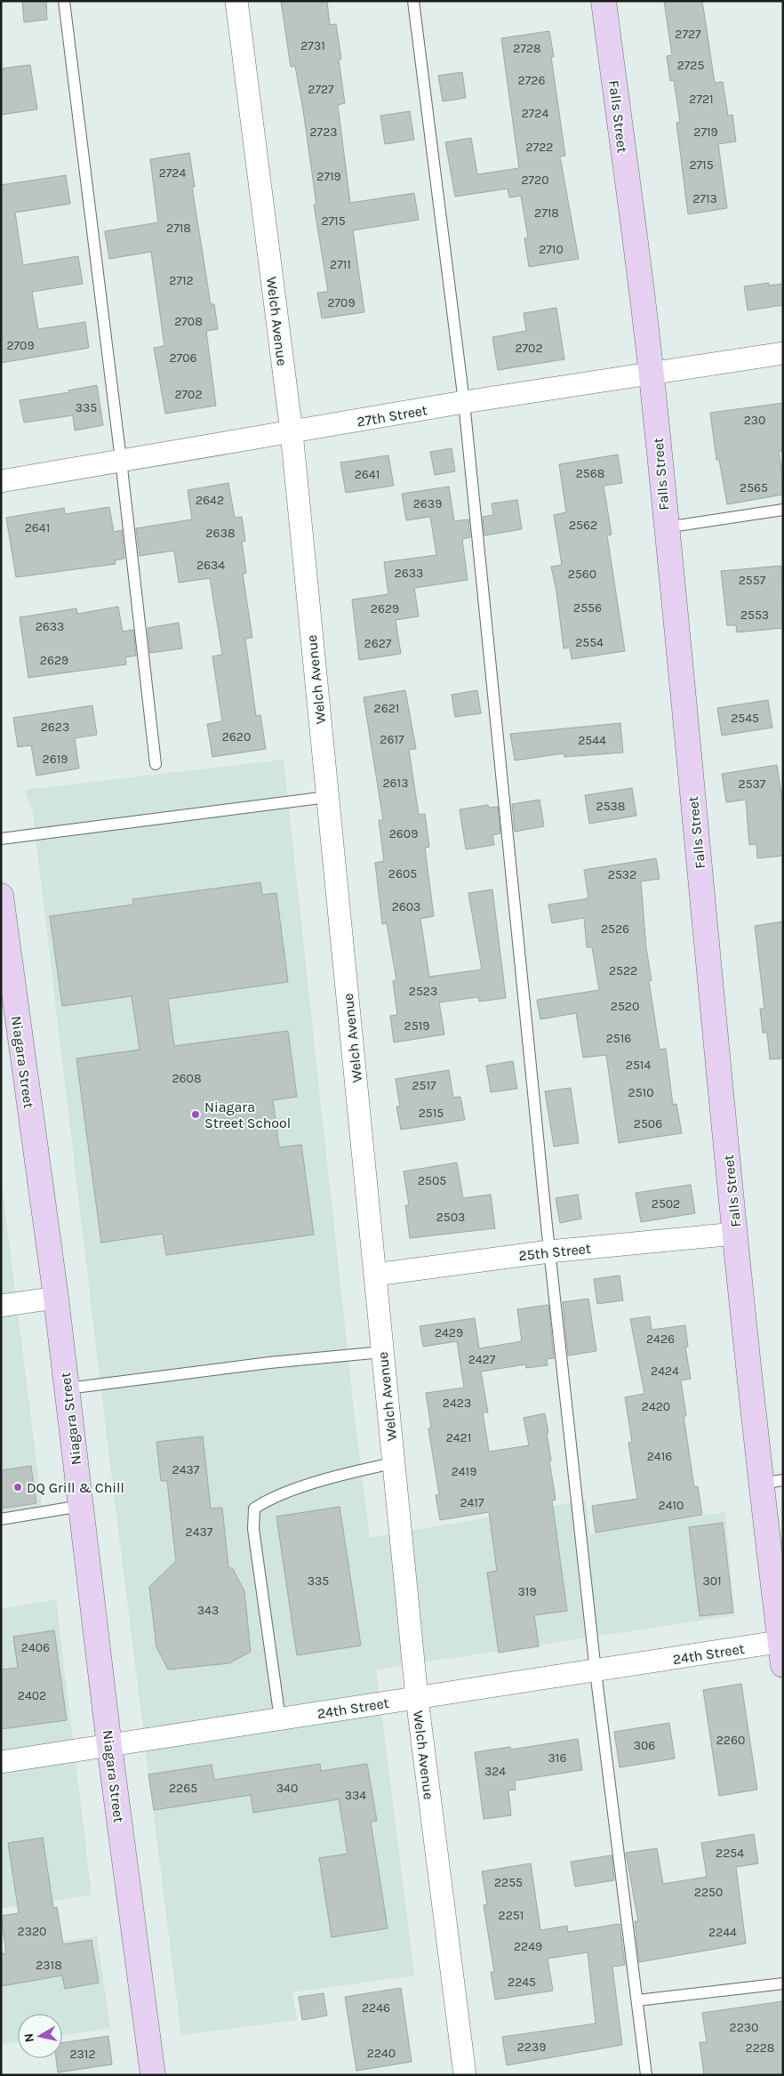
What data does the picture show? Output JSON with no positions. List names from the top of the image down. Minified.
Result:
{"streets":{"street":["Falls Street","Welch Avenue","27th Street","Niagara Street","25th Street","24th Street"]},"crossings":[["Falls Street","27th Street"],["Falls Street","25th Street"],["Falls Street","24th Street"],["Welch Avenue","27th Street"],["Welch Avenue","25th Street"],["Welch Avenue","24th Street"],["Niagara Street","24th Street"]],"places":["Niagara Street School","DQ Grill & Chill"],"house_numbers":["2727","2731","2728","2725","2726","2727","2721","2724","2723","2719","2722","2715","2724","2719","2720","2713","2718","2715","2718","2710","2711","2712","2709","2708","2709","2702","2706","2702","335","230","2568","2641","2565","2642","2639","2562","2641","2638","2634","2633","2560","2557","2556","2629","2553","2633","2554","2627","2629","2621","2545","2623","2620","2617","2544","2619","2613","2537","2538","2609","2605","2532","2603","2526","2522","2523","2520","2519","2516","2514","2608","2517","2510","2515","2506","2505","2502","2503","2429","2426","2427","2424","2423","2420","2421","2416","2437","2419","2417","2410","2437","335","301","319","343","2406","2402","2260","306","316","324","2265","340","334","2254","2255","2250","2251","2320","2244","2249","2318","2245","2246","2230","2239","2228","2240","2312"],"north":"left"}
